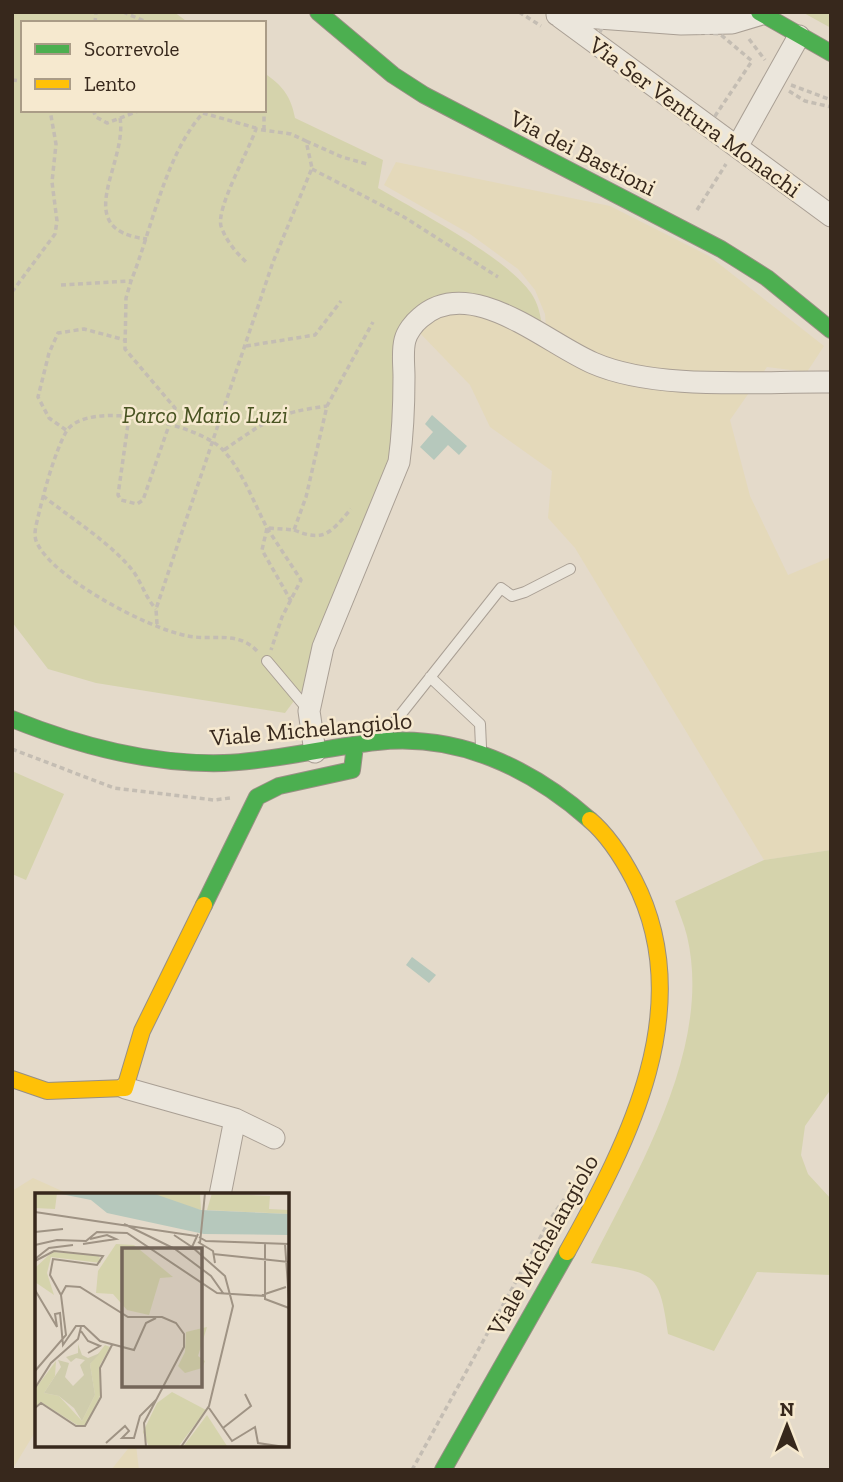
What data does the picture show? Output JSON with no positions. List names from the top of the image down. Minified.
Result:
{"streets":{"main road":["Via dei Bastioni","Viale Michelangiolo"],"street":["Via Ser Ventura Monachi"]},"parks":["Parco Mario Luzi"],"legend":["Scorrevole","Lento"],"north":"top"}
